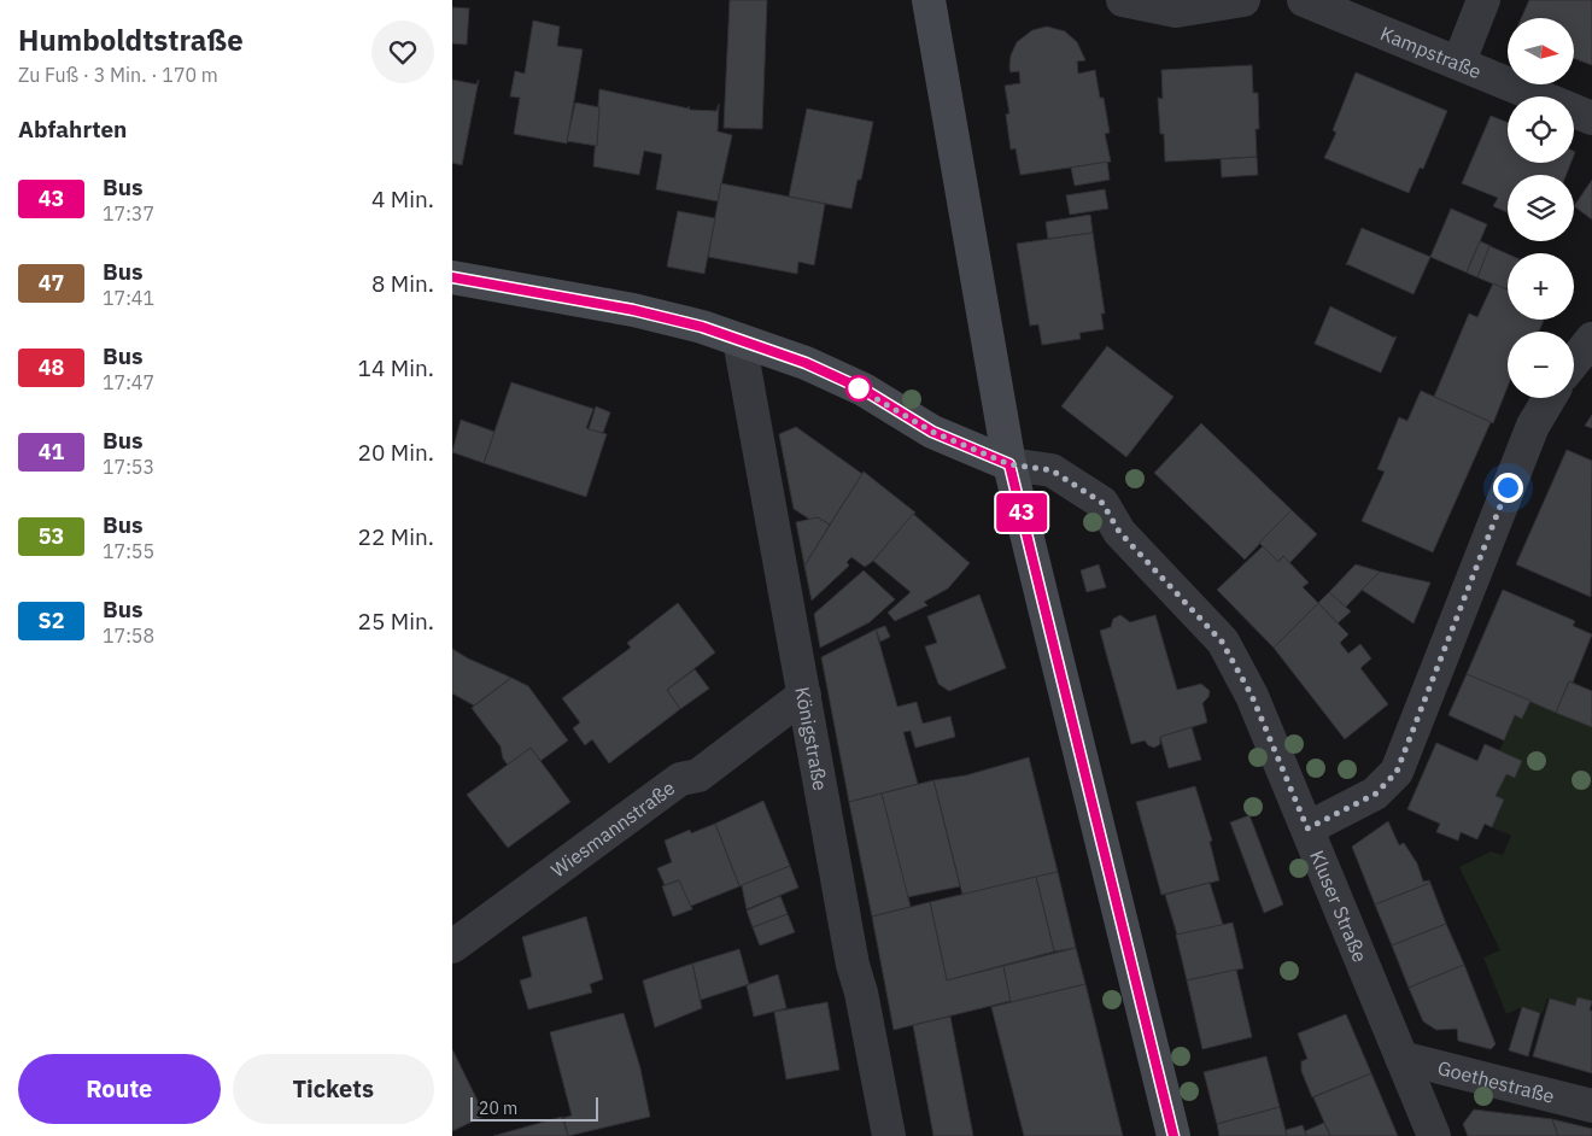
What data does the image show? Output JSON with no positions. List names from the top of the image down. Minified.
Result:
{"streets":{"street":["Kampstraße","Königstraße","Wiesmannstraße","Kluser Straße","Goethestraße"]},"crossings":[["Königstraße","Wiesmannstraße"],["Kluser Straße","Goethestraße"]],"lines":["bus line 43"],"scale_bar":"20 m","north":"right","page":{"heading":[["Humboldtstraße","Zu Fuß · 3 Min. · 170 m"],"Abfahrten"],"on_map":"43","map_buttons":["+","−"],"list":[{"mark":"43","name":"Bus","note":"17:37","value":"4 Min."},{"mark":"47","name":"Bus","note":"17:41","value":"8 Min."},{"mark":"48","name":"Bus","note":"17:47","value":"14 Min."},{"mark":"41","name":"Bus","note":"17:53","value":"20 Min."},{"mark":"53","name":"Bus","note":"17:55","value":"22 Min."},{"mark":"S2","name":"Bus","note":"17:58","value":"25 Min."}],"buttons":["Route","Tickets"],"scale":"20 m"}}
